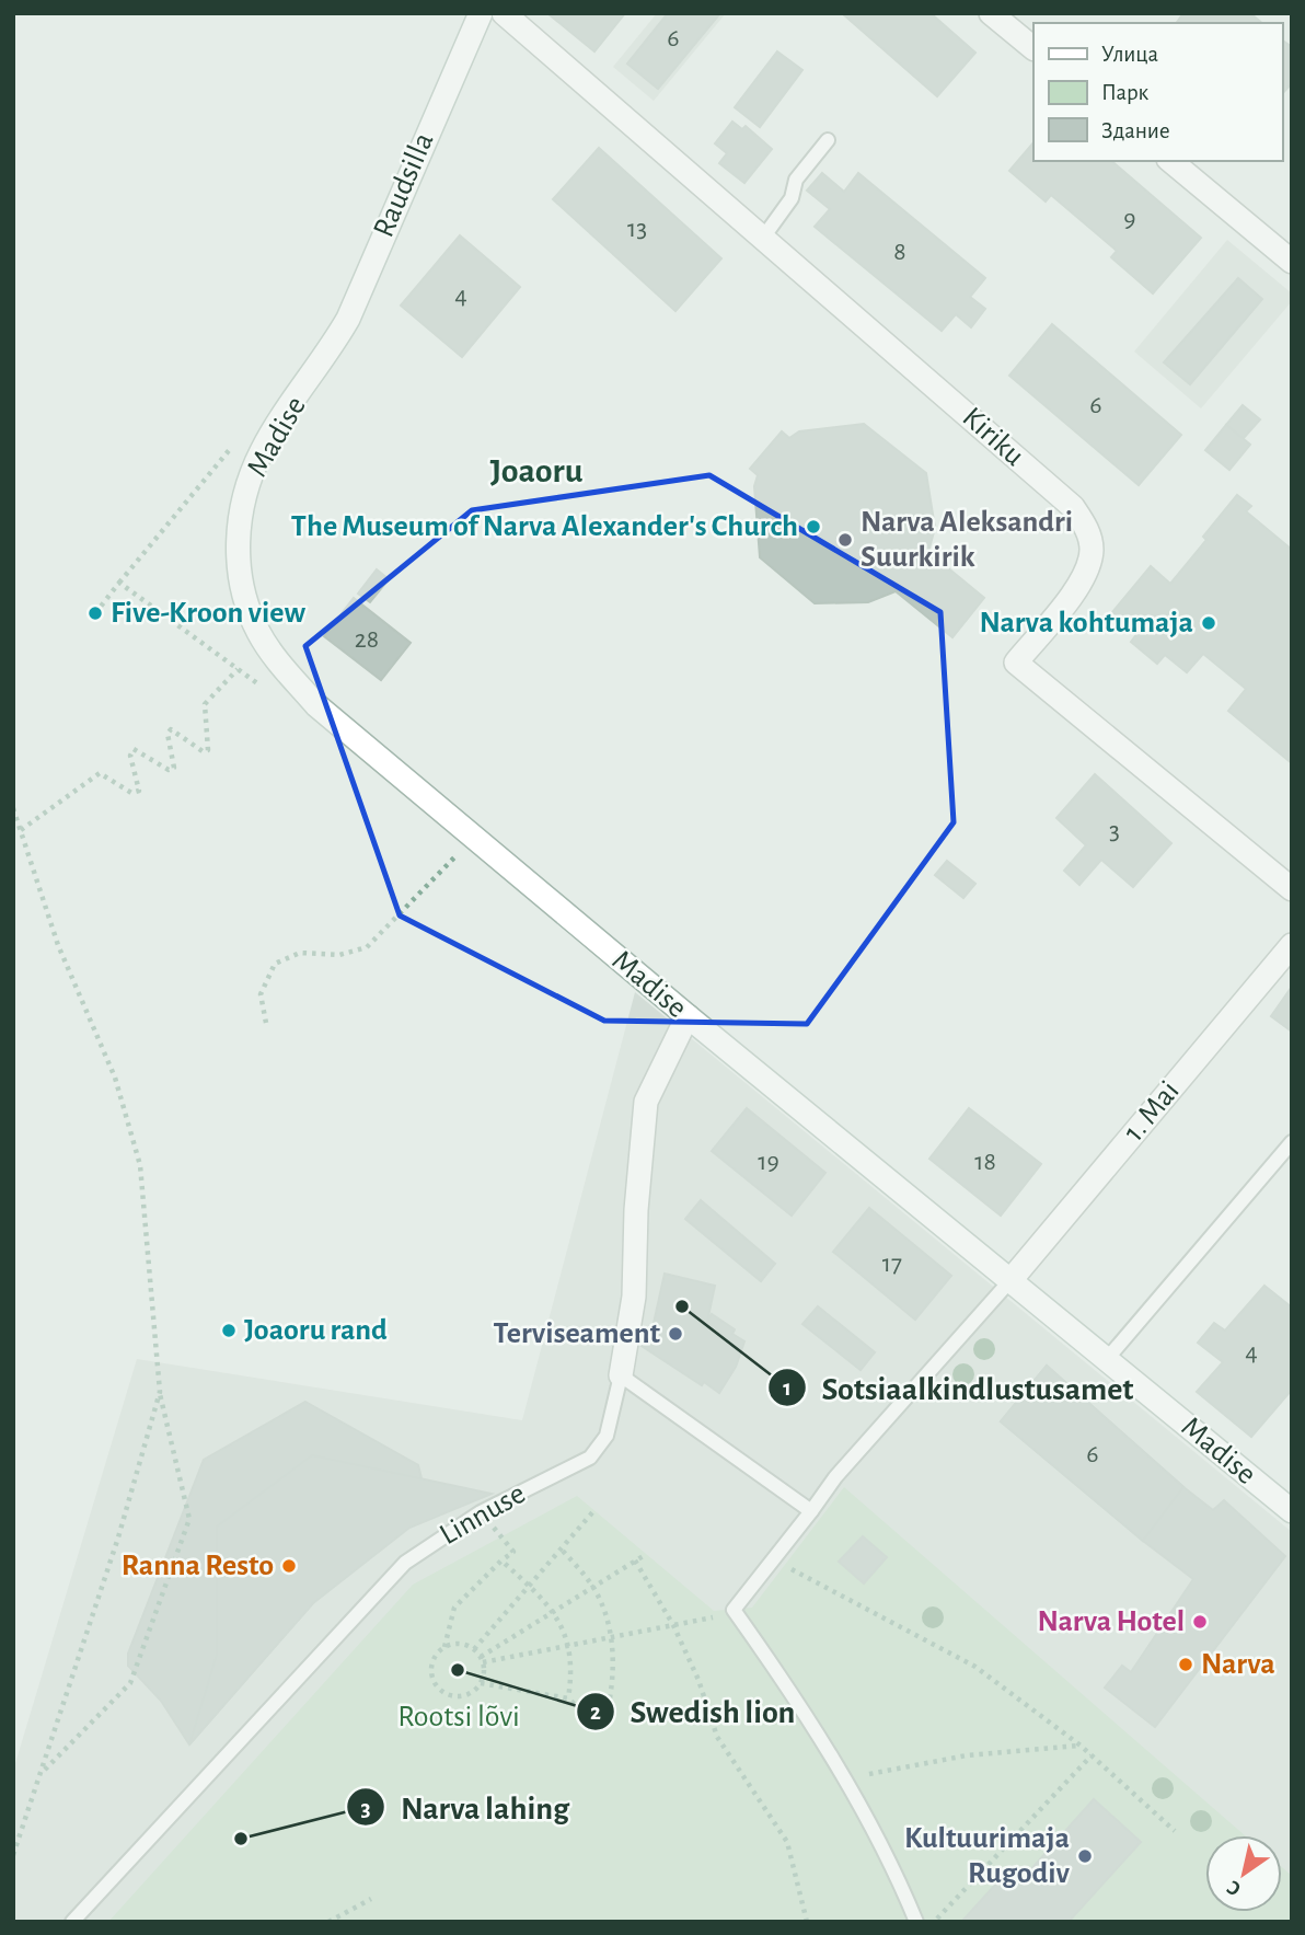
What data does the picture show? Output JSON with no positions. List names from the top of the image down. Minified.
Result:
{"streets":{"street":["Raudsilla","Madise","Kiriku","1. Mai","Linnuse"]},"crossings":[["Raudsilla","Madise"],["Madise","1. Mai"],["Madise","Linnuse"]],"districts":["Joaoru"],"parks":["Rootsi lõvi"],"places":["The Museum of Narva Alexander's Church","Narva Aleksandri Suurkirik","Five-Kroon view","Narva kohtumaja","Sotsiaalkindlustusamet","Joaoru rand","Terviseament","Ranna Resto","Narva Hotel","Narva","Swedish lion","Narva lahing","Kultuurimaja Rugodiv"],"house_numbers":["6","9","13","8","4","6","28","3","19","18","17","4","6"],"legend":["Улица","Парк","Здание"],"north":"bottom left"}
